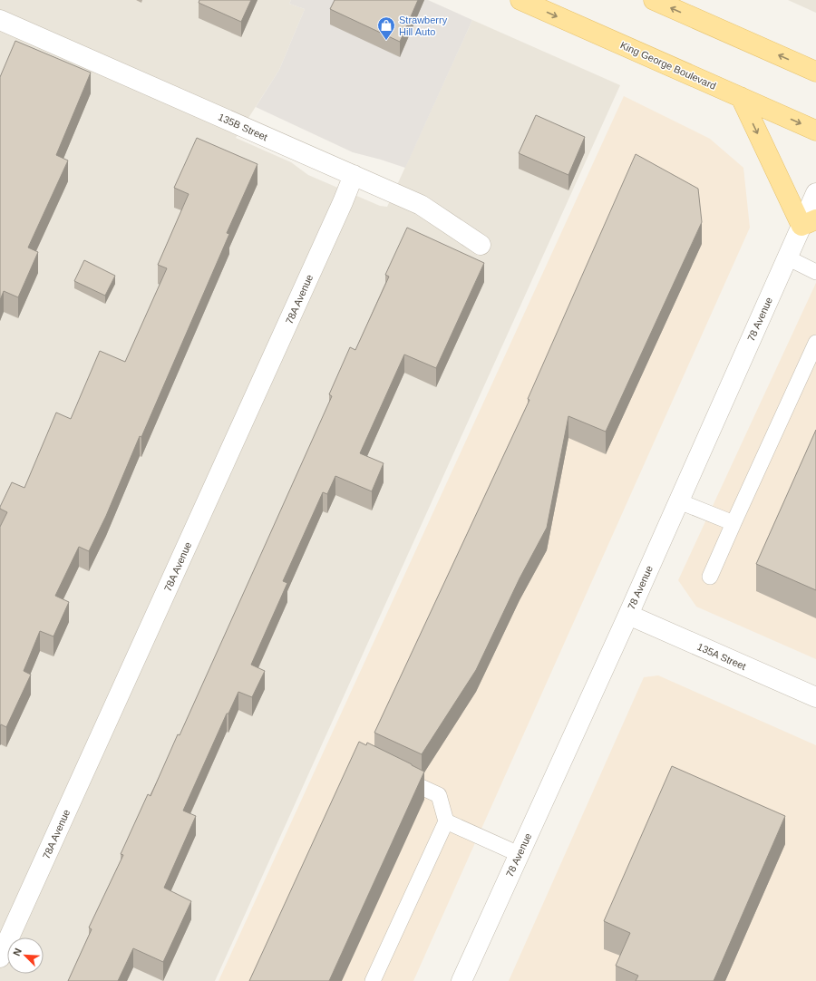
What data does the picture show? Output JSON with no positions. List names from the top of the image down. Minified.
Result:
{"streets":{"main road":["King George Boulevard"],"street":["135B Street","78A Avenue","78 Avenue","135A Street"]},"crossings":[["135B Street","78A Avenue"],["78 Avenue","135A Street"]],"places":{"shop":["Strawberry Hill Auto"]},"north":"top left"}
